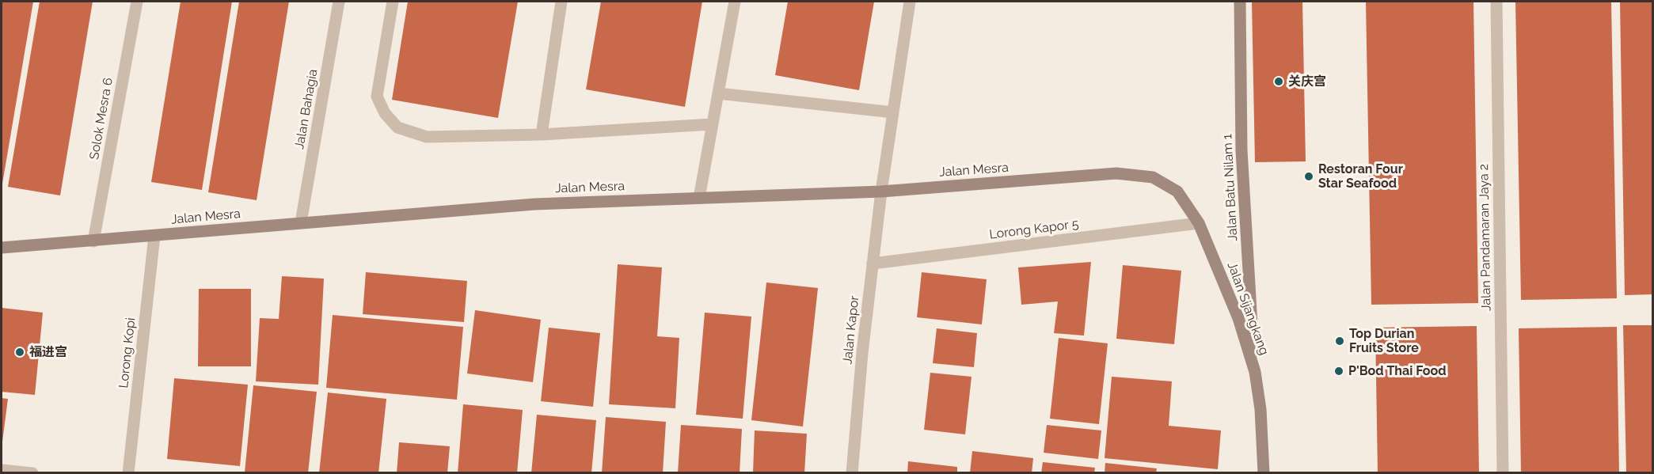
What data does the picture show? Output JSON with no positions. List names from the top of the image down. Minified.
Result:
{"streets":{"street":["Jalan Bahagia","Solok Mesra 6","Jalan Mesra","Jalan Batu Nilam 1","Lorong Kapor 5","Jalan Pandamaran Jaya 2","Jalan Sijangkang","Jalan Kapor","Lorong Kopi"]},"crossings":[["Jalan Bahagia","Jalan Mesra"],["Solok Mesra 6","Jalan Mesra"],["Jalan Mesra","Jalan Sijangkang"],["Jalan Mesra","Jalan Kapor"],["Jalan Mesra","Lorong Kopi"],["Jalan Batu Nilam 1","Jalan Sijangkang"],["Lorong Kapor 5","Jalan Sijangkang"],["Lorong Kapor 5","Jalan Kapor"]],"places":["关庆宫","Restoran Four Star Seafood","Top Durian Fruits Store","福进宫","P'Bod Thai Food"]}
